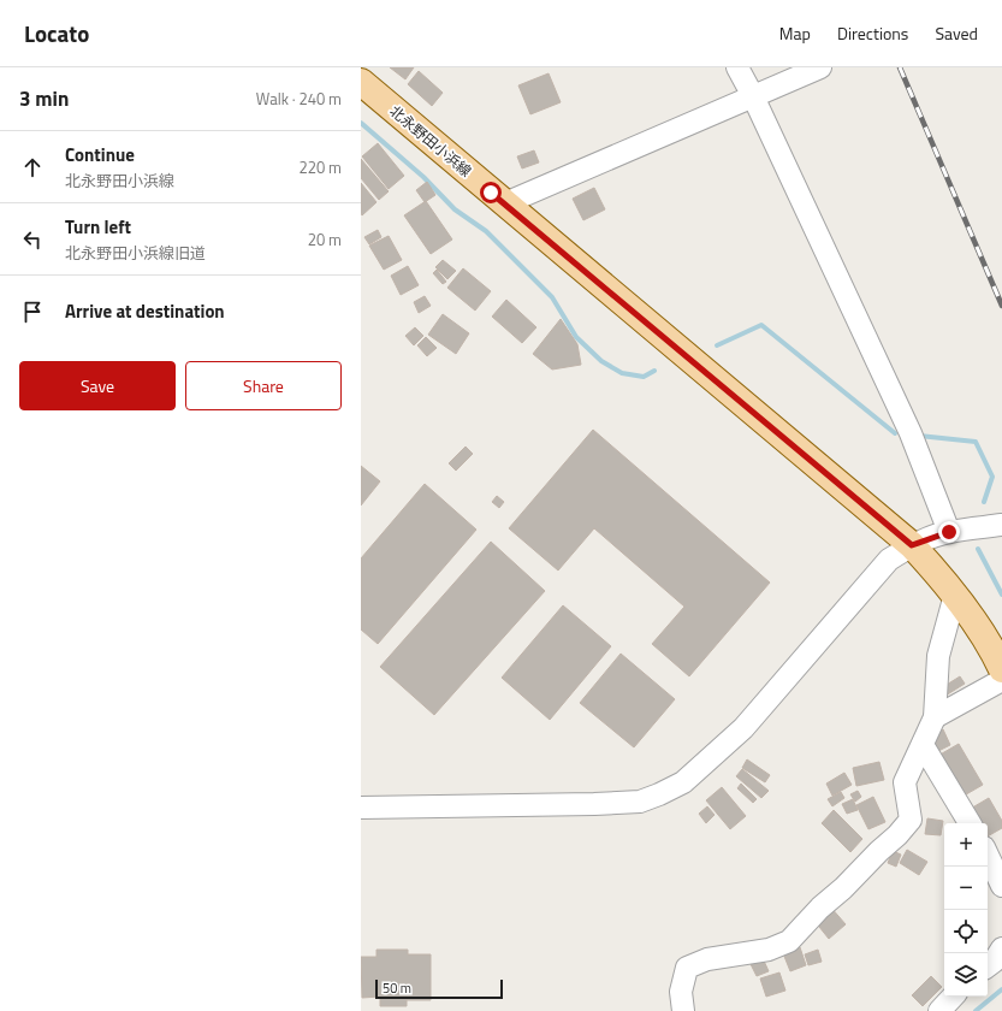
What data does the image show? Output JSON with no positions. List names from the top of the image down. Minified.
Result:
{"streets":{"main road":["北永野田小浜線"]},"scale_bar":"50 m","page":{"header":"Locato","nav":["Map","Directions","Saved"],"heading":["3 min","Walk · 240 m"],"list":[["Continue","北永野田小浜線","220 m"],["Turn left","北永野田小浜線旧道","20 m"],"Arrive at destination"],"buttons":["Save","Share"],"map_buttons":["+","−"],"scale":"50 m"}}
